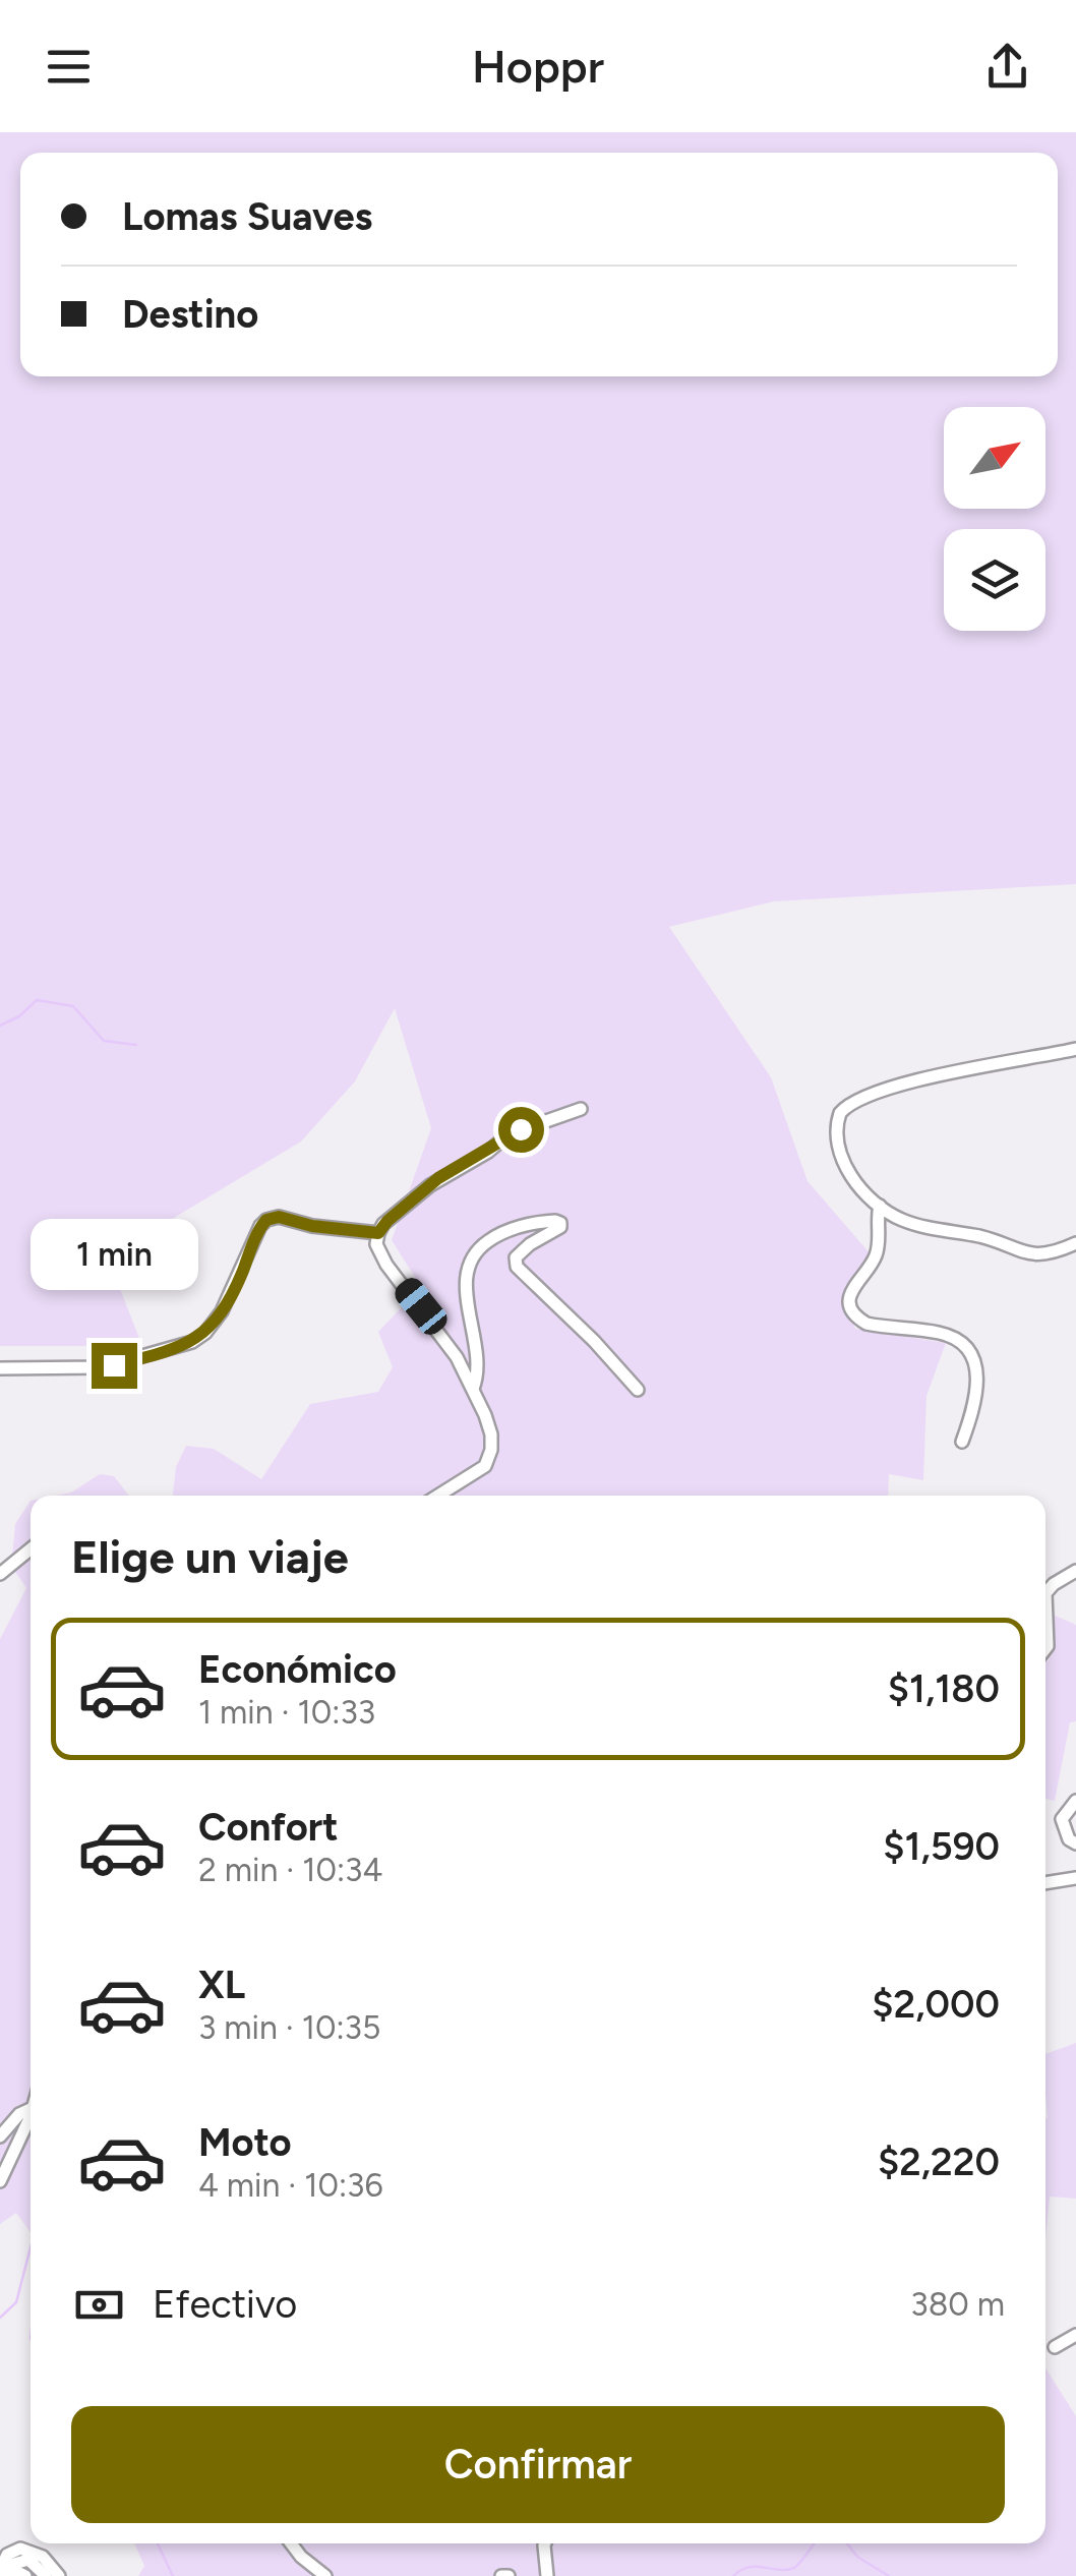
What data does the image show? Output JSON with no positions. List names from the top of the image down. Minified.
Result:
{"north":"top right","page":{"header":"Hoppr","banner":["Lomas Suaves","Destino"],"bubble":"1 min","heading":"Elige un viaje","list":[{"name":"Económico","note":"1 min · 10:33","value":"$1,180"},{"name":"Confort","note":"2 min · 10:34","value":"$1,590"},{"name":"XL","note":"3 min · 10:35","value":"$2,000"},{"name":"Moto","note":"4 min · 10:36","value":"$2,220"}],"pay":["Efectivo","380 m"],"buttons":"Confirmar"}}
